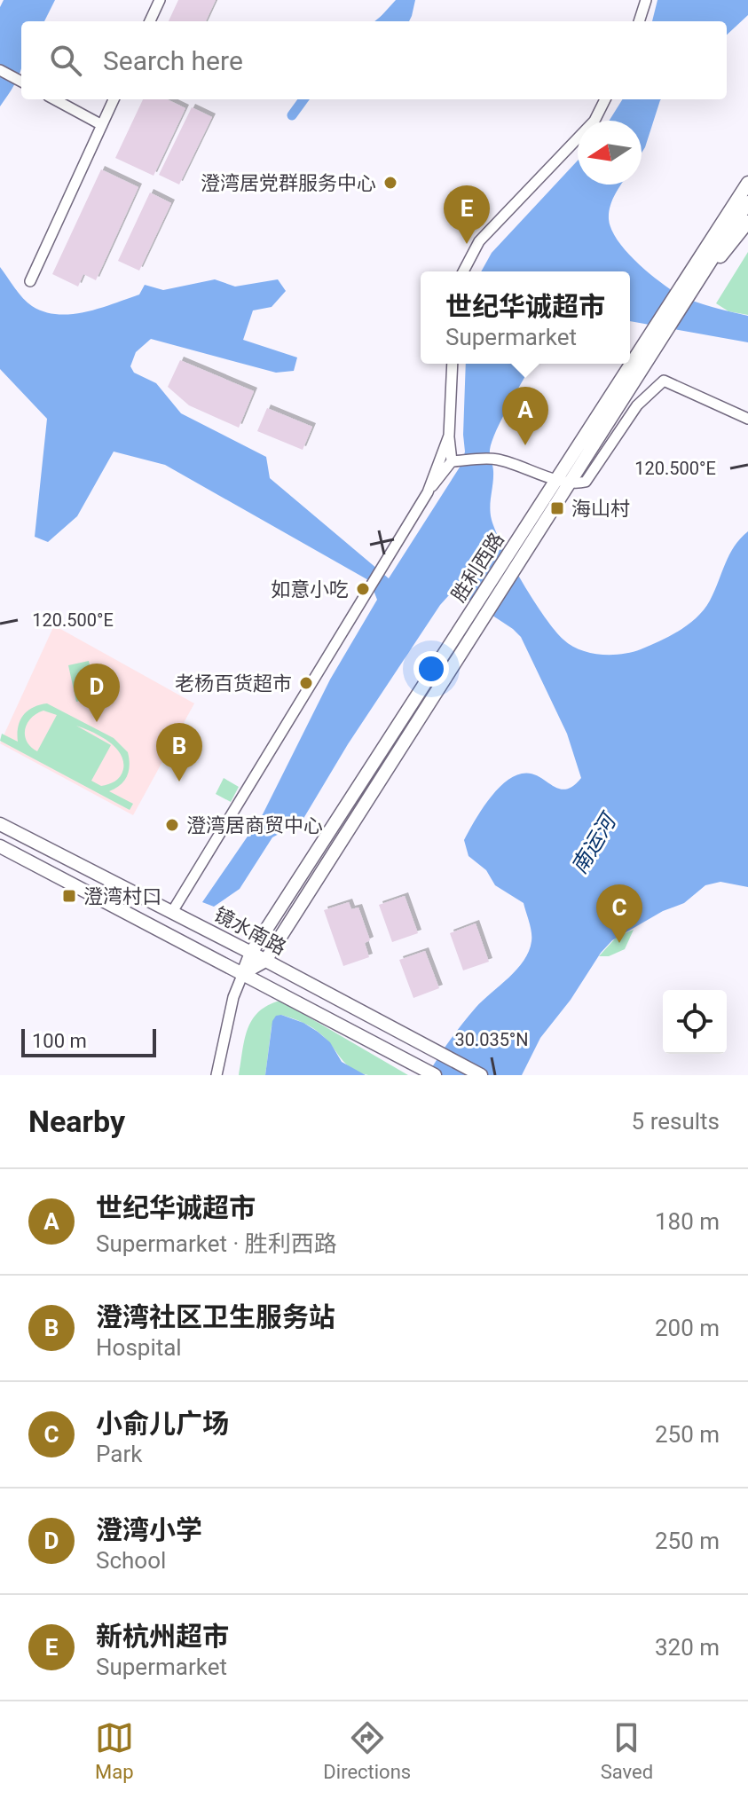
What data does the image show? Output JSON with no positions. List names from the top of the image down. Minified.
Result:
{"streets":{"main road":["胜利西路","镜水南路"]},"crossings":[["胜利西路","镜水南路"]],"water":["南运河"],"places":{"other":["澄湾居党群服务中心","如意小吃","老杨百货超市","澄湾居商贸中心"],"transit":["海山村","澄湾村口"]},"scale_bar":"100 m","north":"left","page":{"search":"Search here","pins":["E","A","D","B","C"],"popup":["世纪华诚超市","Supermarket"],"scale":"100 m","heading":["Nearby","5 results"],"list":[{"mark":"A","name":"世纪华诚超市","note":"Supermarket · 胜利西路","value":"180 m"},{"mark":"B","name":"澄湾社区卫生服务站","note":"Hospital","value":"200 m"},{"mark":"C","name":"小俞儿广场","note":"Park","value":"250 m"},{"mark":"D","name":"澄湾小学","note":"School","value":"250 m"},{"mark":"E","name":"新杭州超市","note":"Supermarket","value":"320 m"}],"nav":["Map","Directions","Saved"]},"coordinates":["120.500°E","30.035°N"]}
